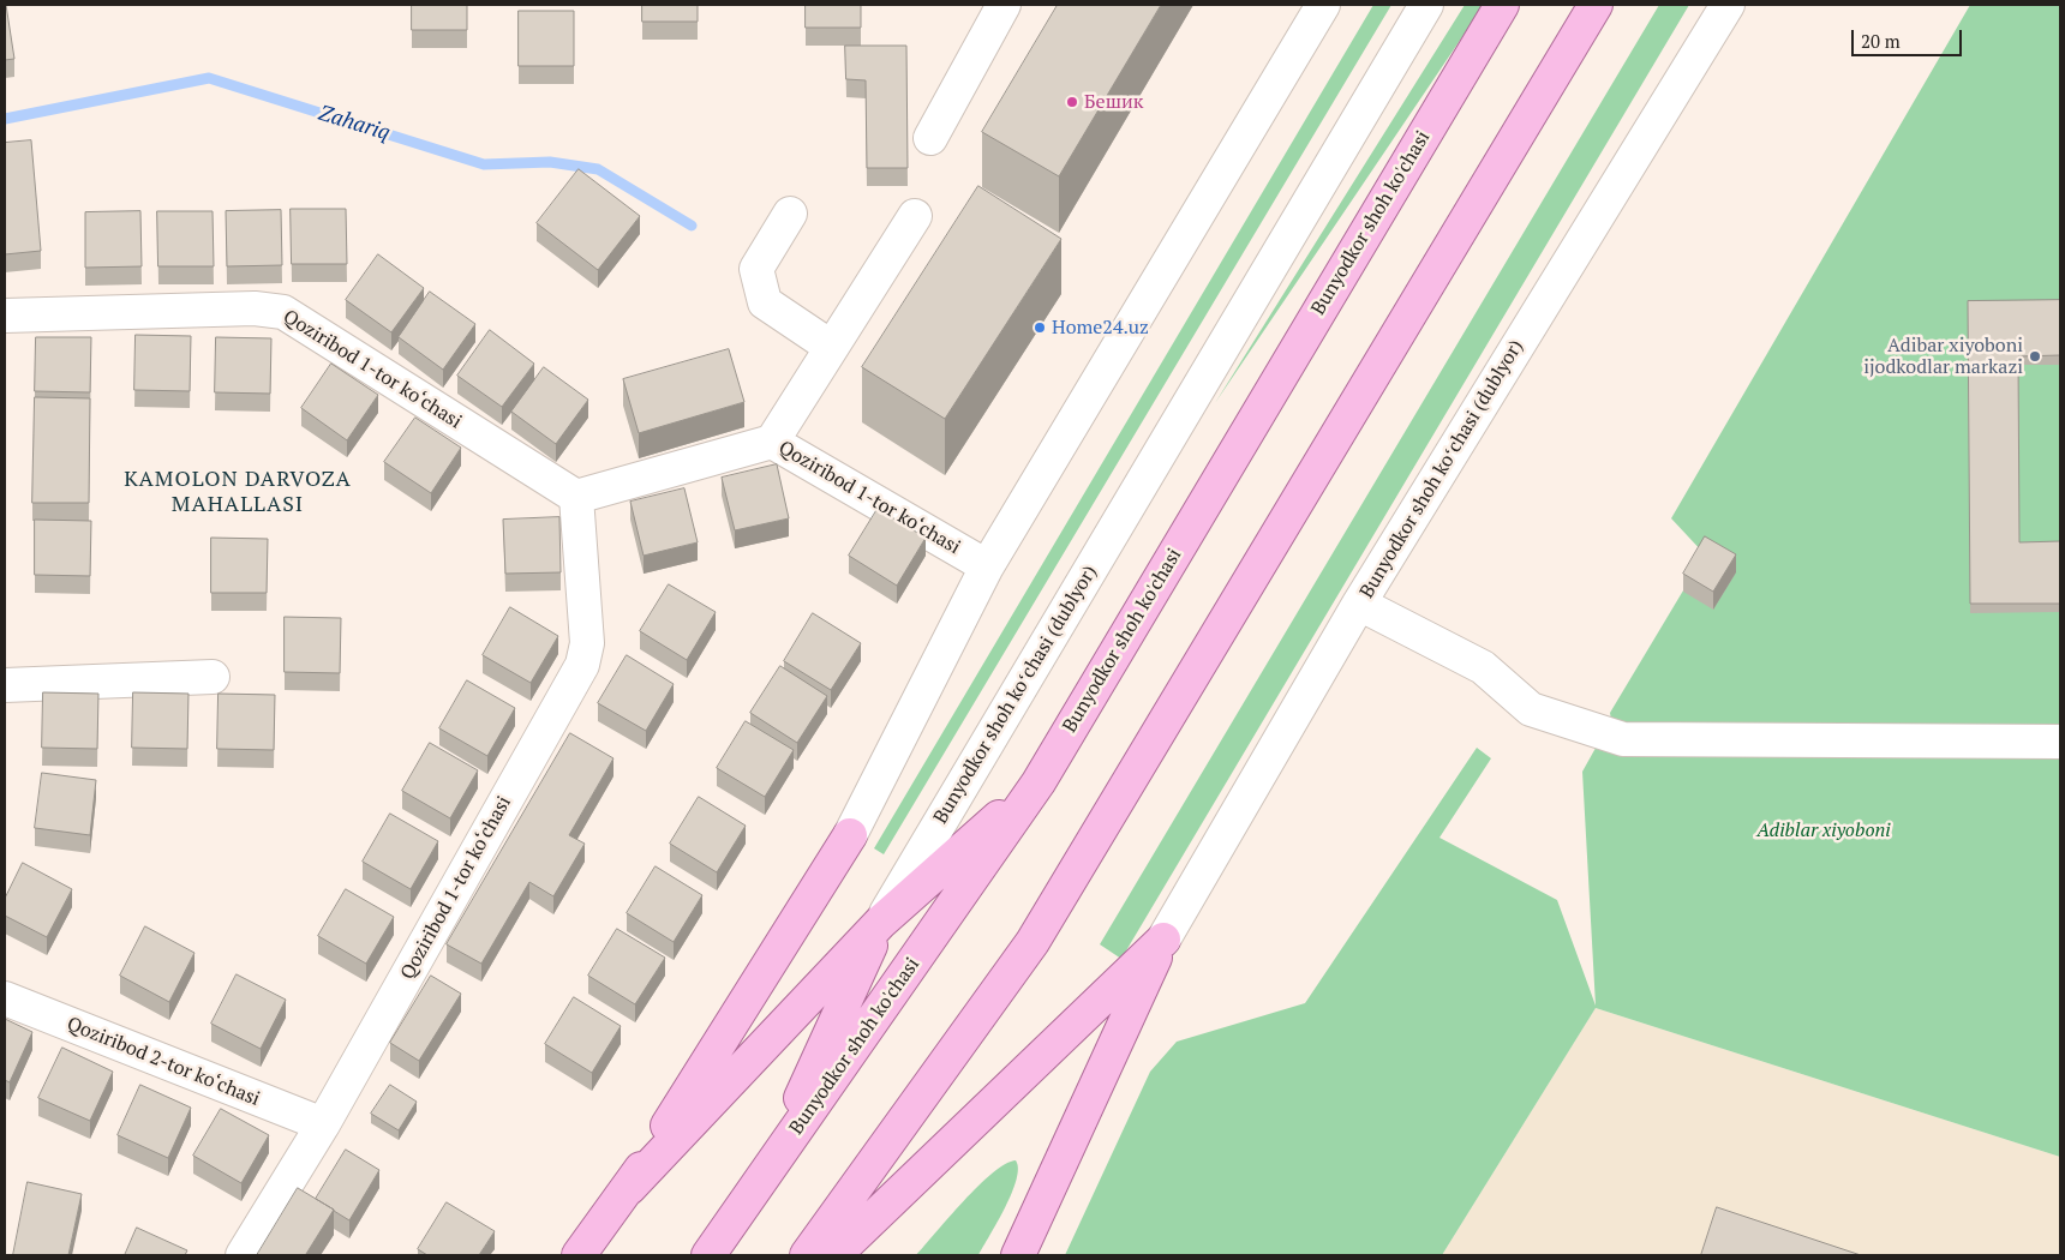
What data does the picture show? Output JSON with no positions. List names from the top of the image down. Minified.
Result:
{"streets":{"main road":["Bunyodkor shoh ko'chasi"],"street":["Qoziribod 1-tor ko‘chasi","Bunyodkor shoh koʻchasi (dublyor)","Qoziribod 2-tor ko‘chasi"]},"crossings":[["Qoziribod 1-tor ko‘chasi","Qoziribod 2-tor ko‘chasi"]],"districts":["KAMOLON DARVOZA MAHALLASI"],"water":["Zahariq"],"parks":["Adiblar xiyoboni"],"places":["Бешик","Home24.uz","Adibar xiyoboni ijodkodlar markazi"],"scale_bar":"20 m"}
